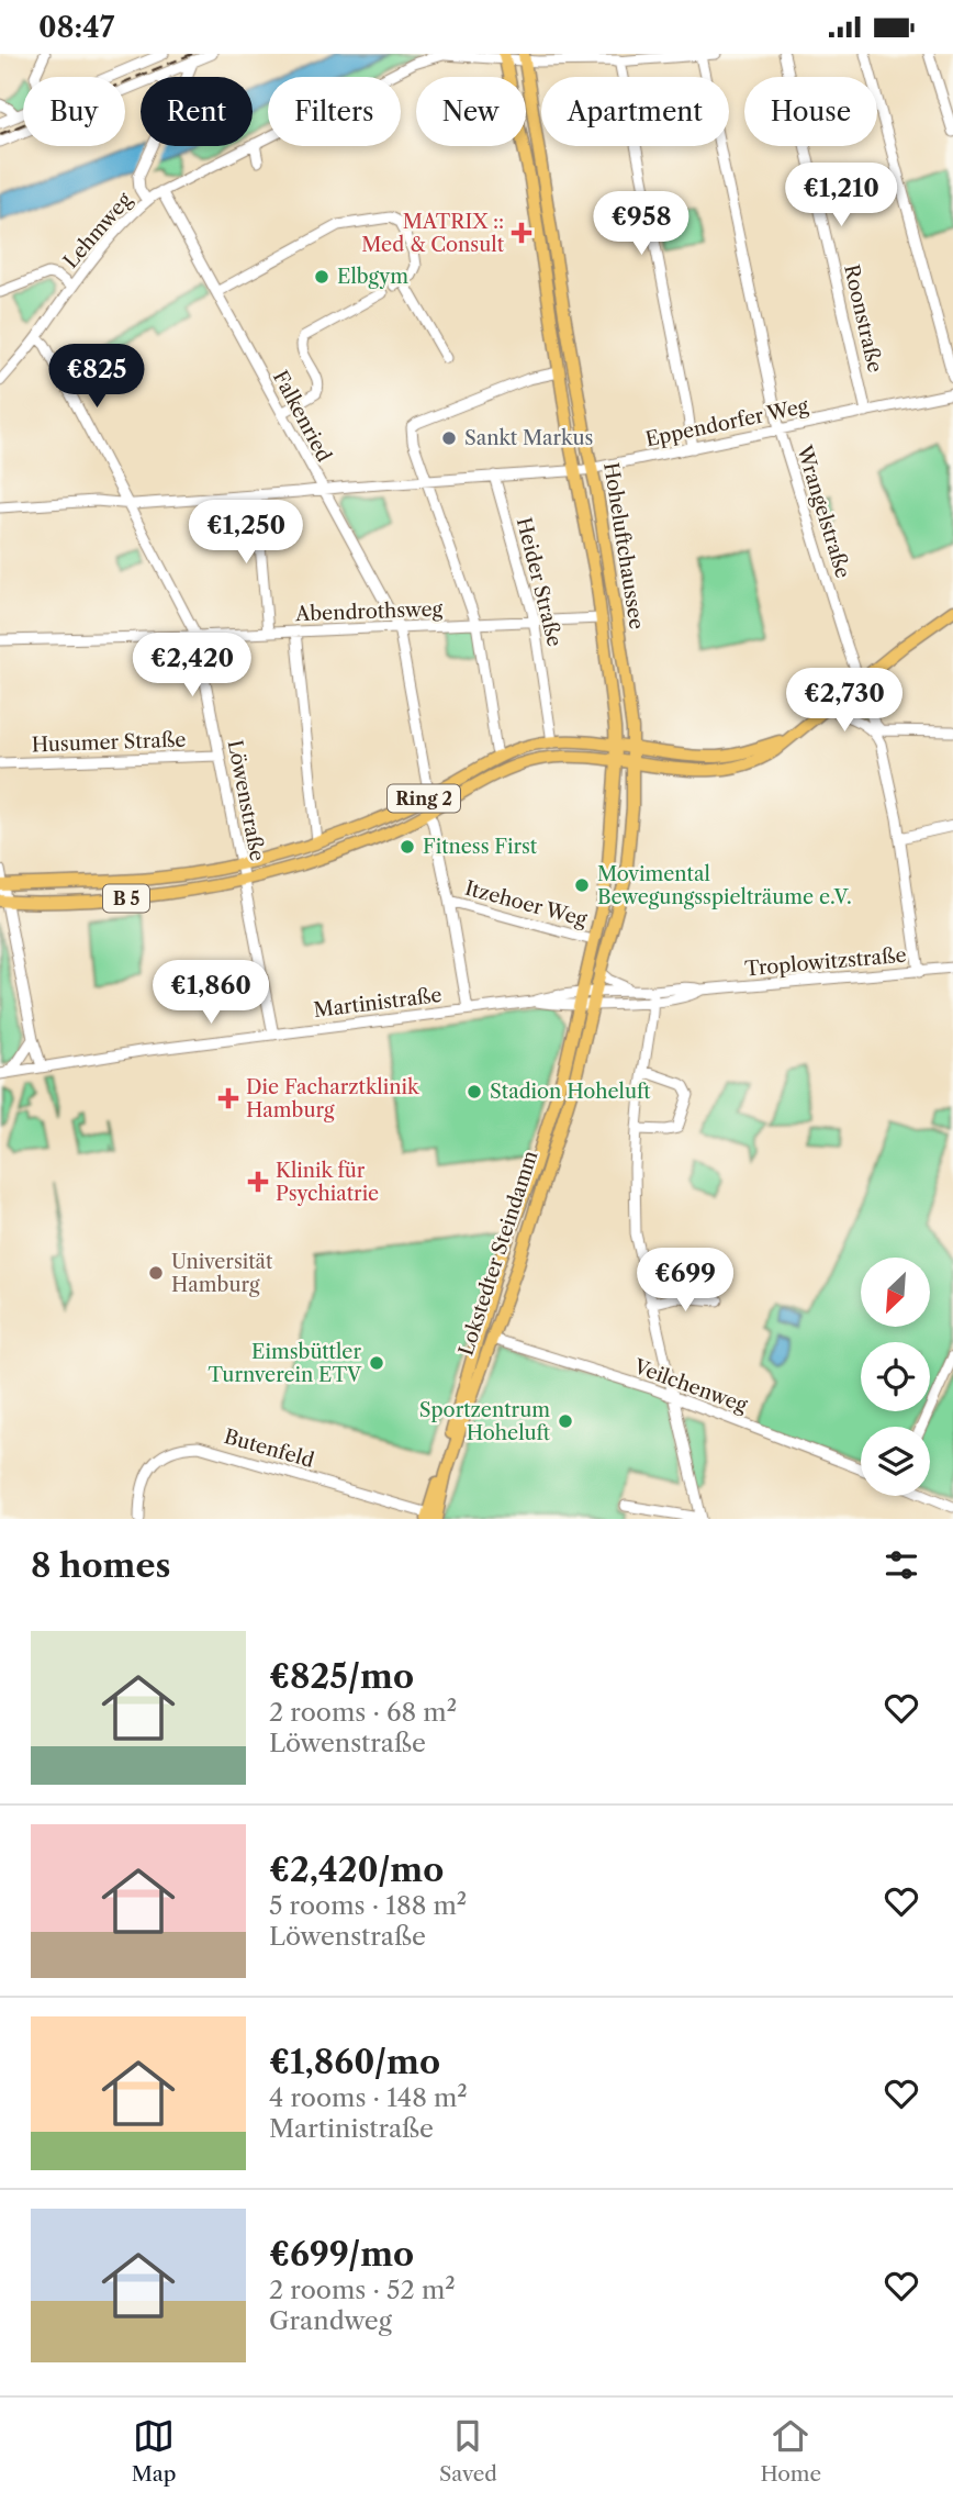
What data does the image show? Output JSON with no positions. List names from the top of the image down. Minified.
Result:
{"streets":{"main road":["Hoheluftchaussee","Ring 2","B 5","Lokstedter Steindamm"],"street":["Lehmweg","Roonstraße","Falkenried","Eppendorfer Weg","Wrangelstraße","Heider Straße","Abendrothsweg","Husumer Straße","Löwenstraße","Itzehoer Weg","Troplowitzstraße","Martinistraße","Veilchenweg","Butenfeld"]},"crossings":[["Lehmweg","Falkenried"],["Lehmweg","Wrangelstraße"],["Lehmweg","Hoheluftchaussee"],["Lehmweg","Löwenstraße"],["Roonstraße","Eppendorfer Weg"],["Falkenried","Eppendorfer Weg"],["Falkenried","Abendrothsweg"],["Falkenried","Ring 2"],["Eppendorfer Weg","Wrangelstraße"],["Eppendorfer Weg","Hoheluftchaussee"],["Eppendorfer Weg","Heider Straße"],["Eppendorfer Weg","Löwenstraße"],["Wrangelstraße","Ring 2"],["Wrangelstraße","Troplowitzstraße"],["Hoheluftchaussee","Abendrothsweg"],["Hoheluftchaussee","Ring 2"],["Hoheluftchaussee","Itzehoer Weg"],["Hoheluftchaussee","Troplowitzstraße"],["Hoheluftchaussee","Martinistraße"],["Hoheluftchaussee","Lokstedter Steindamm"],["Heider Straße","Abendrothsweg"],["Heider Straße","Ring 2"],["Abendrothsweg","Löwenstraße"],["Husumer Straße","Löwenstraße"],["Ring 2","Löwenstraße"],["Ring 2","B 5"],["Löwenstraße","B 5"],["Löwenstraße","Martinistraße"],["Troplowitzstraße","Martinistraße"],["Troplowitzstraße","Lokstedter Steindamm"],["Martinistraße","Lokstedter Steindamm"],["Lokstedter Steindamm","Veilchenweg"],["Lokstedter Steindamm","Butenfeld"]],"places":{"health":["MATRIX :: Med & Consult","Die Facharztklinik Hamburg","Klinik für Psychiatrie"],"other":["Elbgym","Sankt Markus","Fitness First","Movimental Bewegungsspielträume e.V.","Stadion Hoheluft","Universität Hamburg","Eimsbüttler Turnverein ETV","Sportzentrum Hoheluft"]},"north":"bottom left","page":{"status":"08:47","chip":["Buy","Rent","Filters","New","Apartment","House"],"price":["€1,210","€958","€825","€1,250","€2,420","€2,730","€1,860","€699"],"heading":"8 homes","list":[{"name":"€825/mo","note":"2 rooms · 68 m² · Löwenstraße"},{"name":"€2,420/mo","note":"5 rooms · 188 m² · Löwenstraße"},{"name":"€1,860/mo","note":"4 rooms · 148 m² · Martinistraße"},{"name":"€699/mo","note":"2 rooms · 52 m² · Grandweg"}],"tabs":["Map","Saved","Home"]}}
